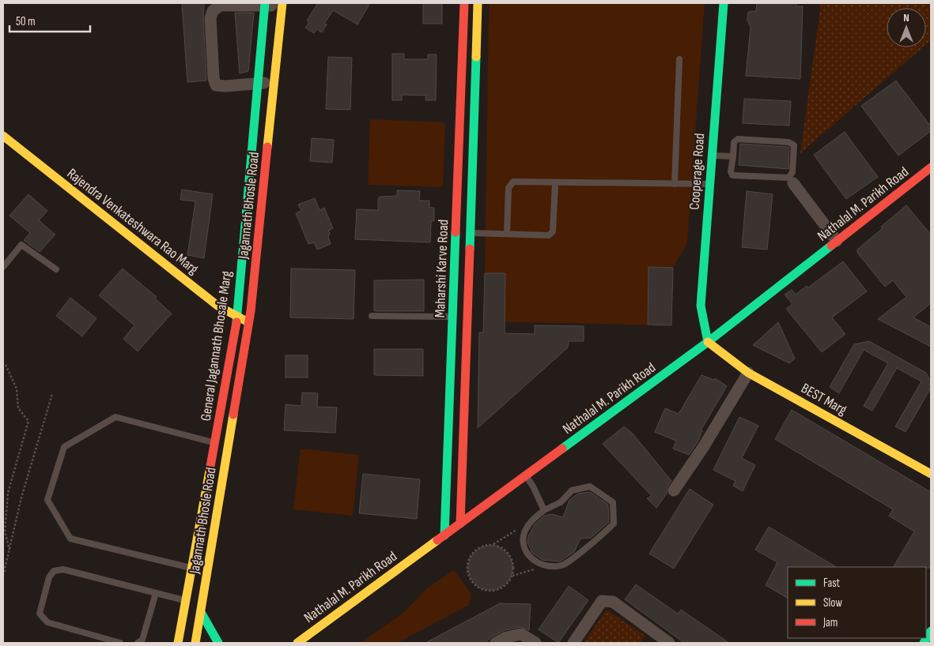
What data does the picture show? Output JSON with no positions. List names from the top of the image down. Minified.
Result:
{"streets":{"street":["Cooperage Road","Nathalal M. Parikh Road","Jagannath Bhosle Road","Rajendra Venkateshwara Rao Marg","Maharshi Karve Road","General Jagannath Bhosale Marg","BEST Marg"]},"crossings":[["Cooperage Road","Nathalal M. Parikh Road"],["Cooperage Road","BEST Marg"],["Nathalal M. Parikh Road","Maharshi Karve Road"],["Nathalal M. Parikh Road","BEST Marg"],["Jagannath Bhosle Road","Rajendra Venkateshwara Rao Marg"],["Rajendra Venkateshwara Rao Marg","General Jagannath Bhosale Marg"]],"legend":["Fast","Slow","Jam"],"scale_bar":"50 m","north":"top"}
